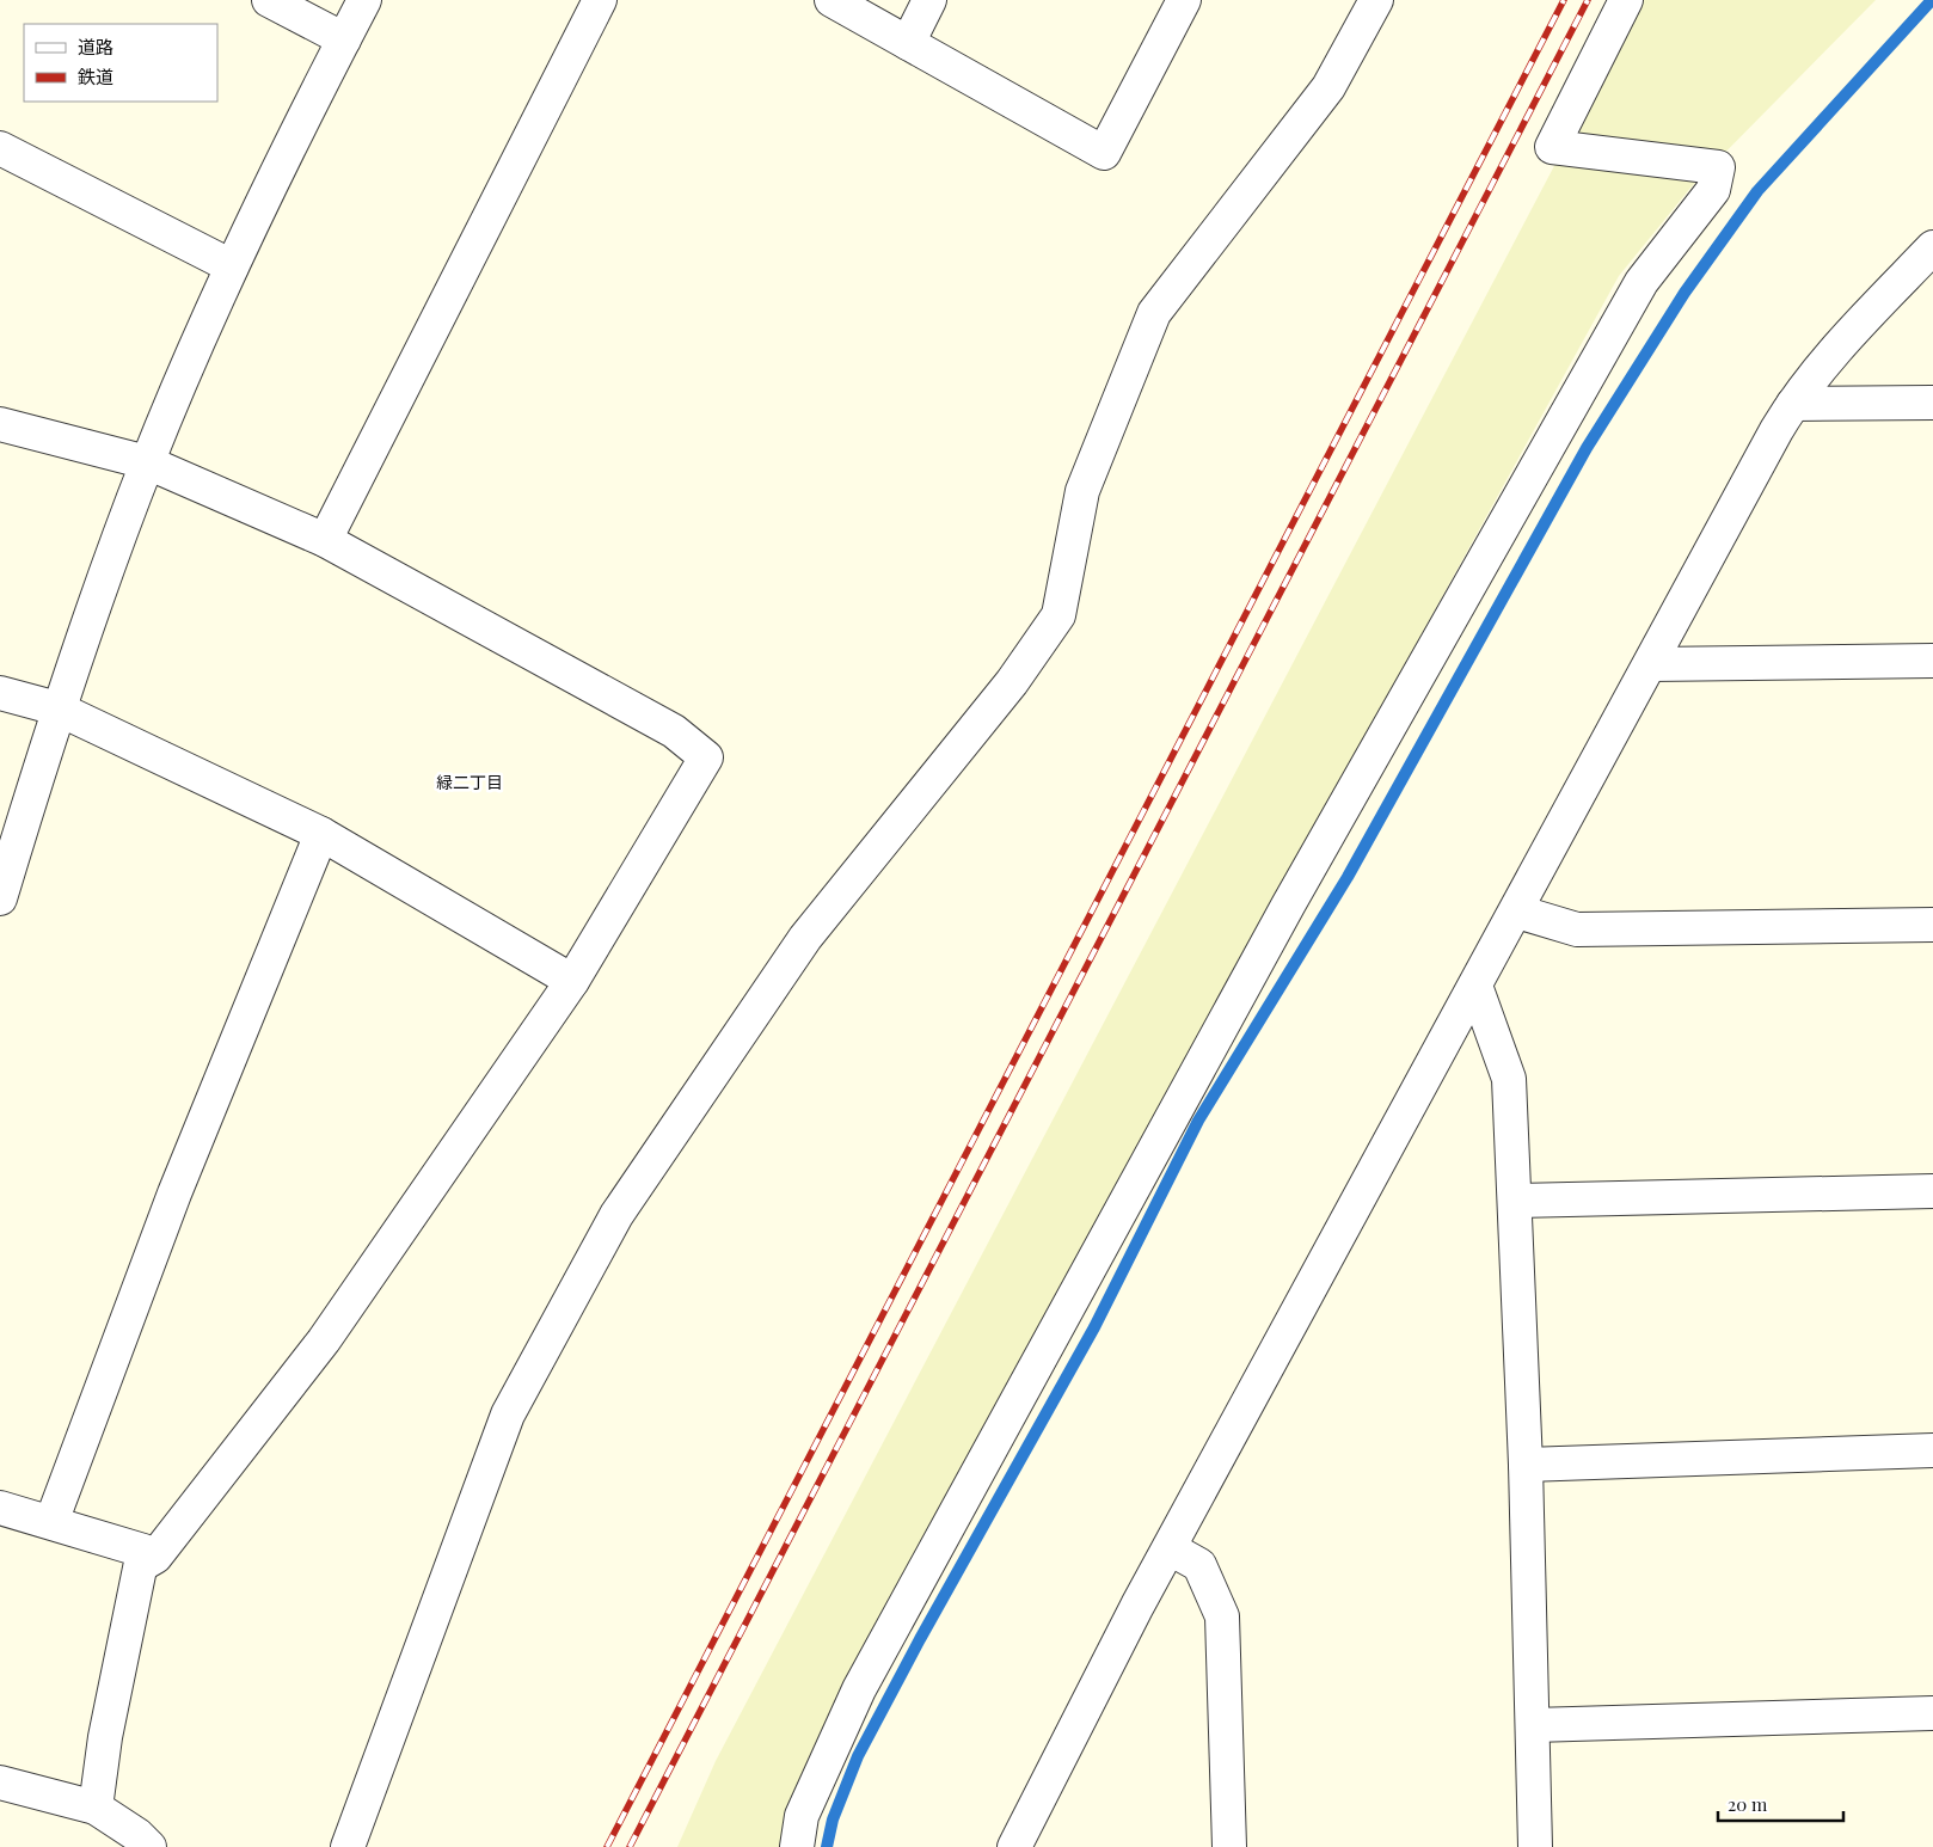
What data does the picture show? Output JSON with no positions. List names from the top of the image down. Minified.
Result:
{"districts":["緑二丁目"],"legend":["道路","鉄道"],"scale_bar":"20 m"}
